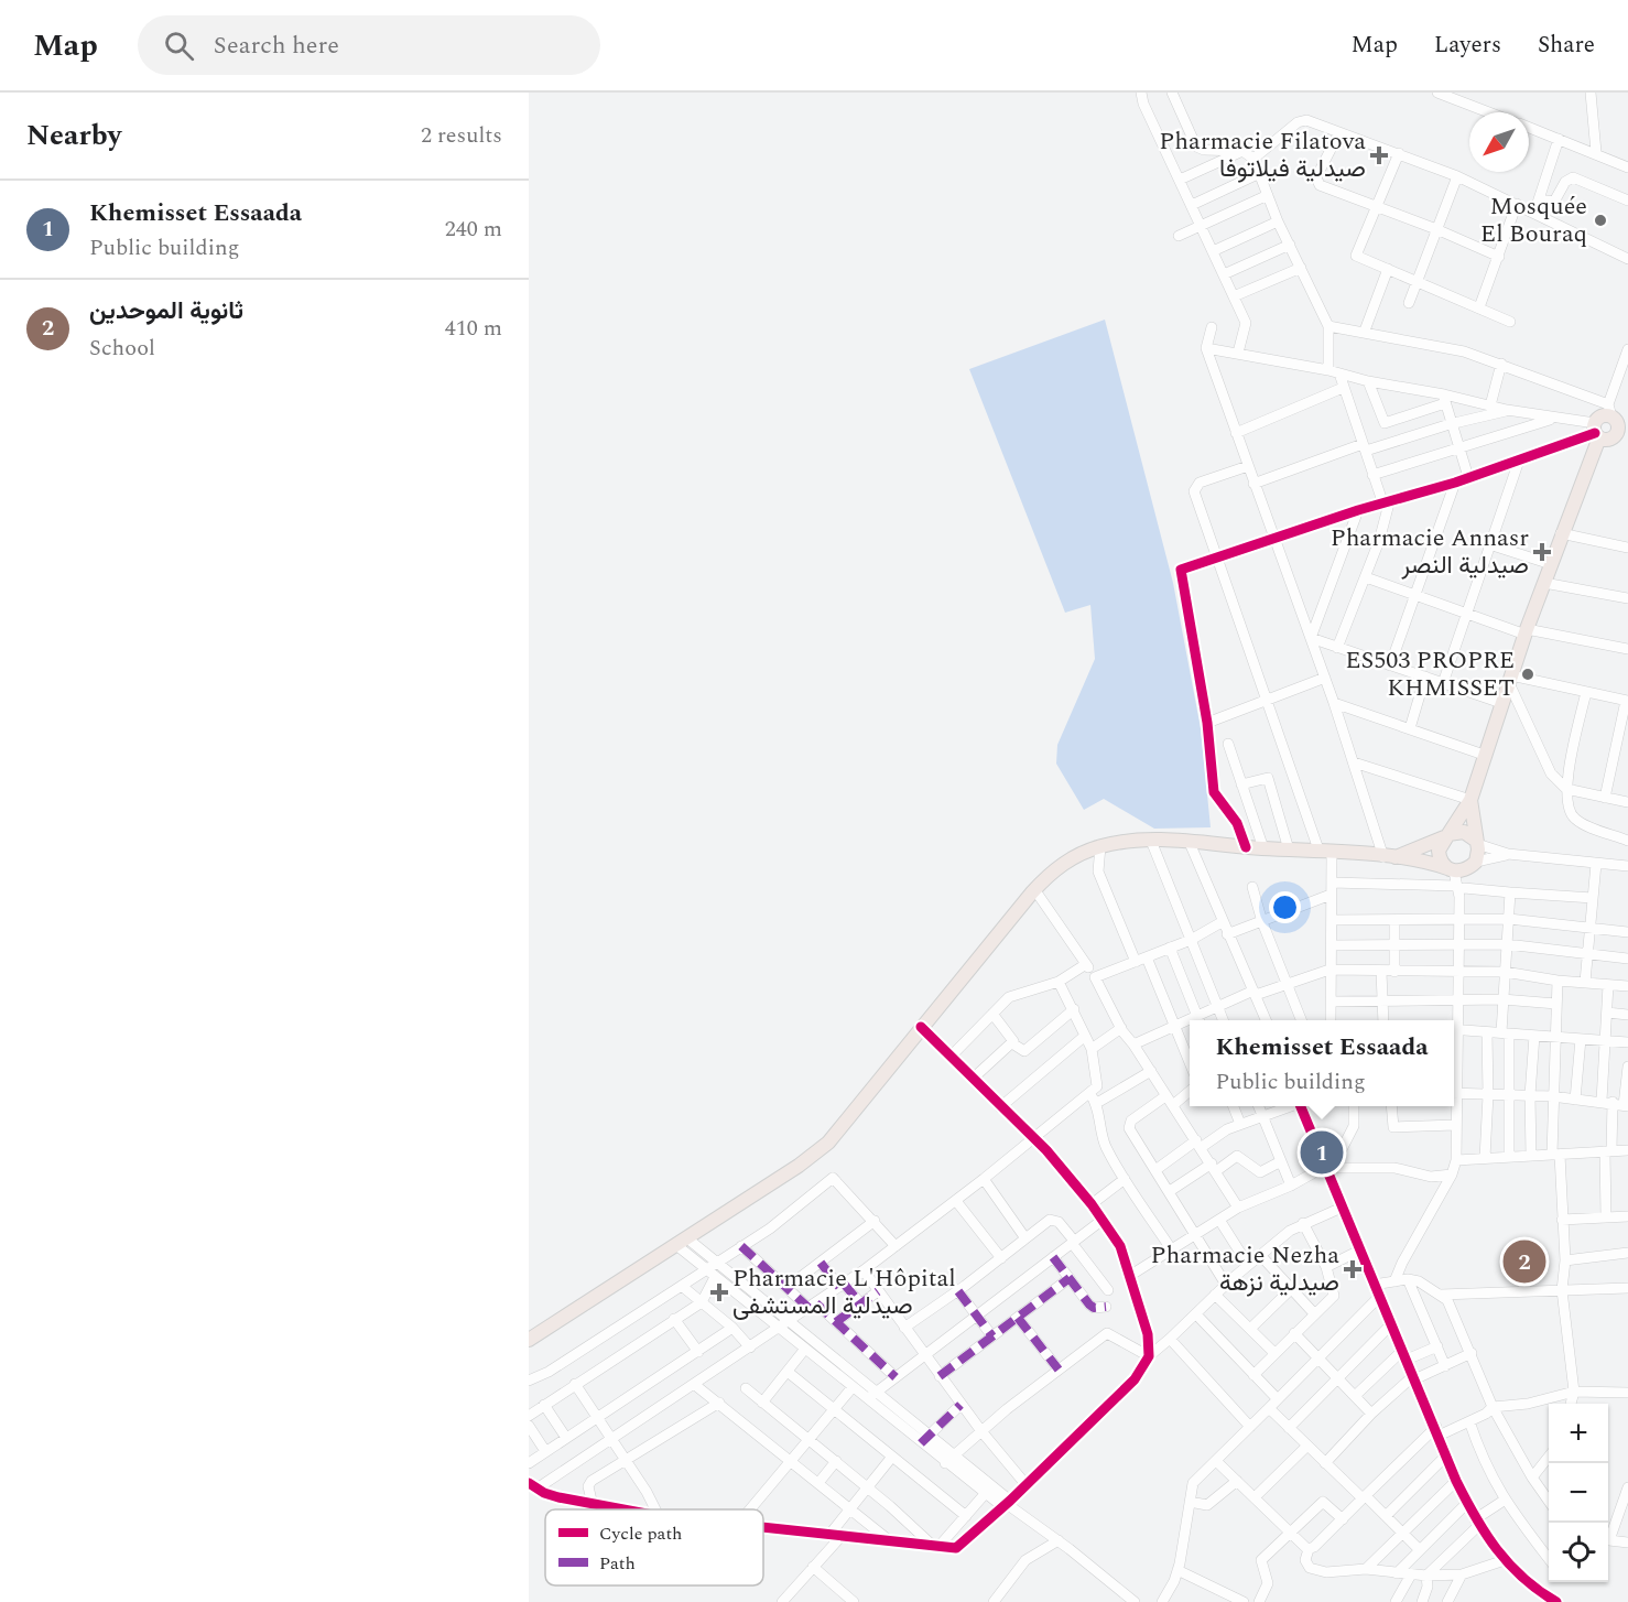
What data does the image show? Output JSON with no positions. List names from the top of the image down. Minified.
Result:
{"places":{"health":["Pharmacie Filatova صيدلية فيلاتوفا","Pharmacie Annasr صيدلية النصر","Pharmacie Nezha صيدلية نزهة","Pharmacie L'Hôpital صيدلية المستشفى"],"other":["Mosquée El Bouraq","ES503 PROPRE KHMISSET"]},"legend":["Cycle path","Path"],"north":"bottom left","page":{"header":"Map","search":"Search here","nav":["Map","Layers","Share"],"heading":["Nearby","2 results"],"list":[{"mark":"1","name":"Khemisset Essaada","note":"Public building","value":"240 m"},{"mark":"2","name":"ثانوية الموحدين","note":"School","value":"410 m"}],"popup":["Khemisset Essaada","Public building"],"pins":["1","2"],"map_buttons":["+","−"]}}
